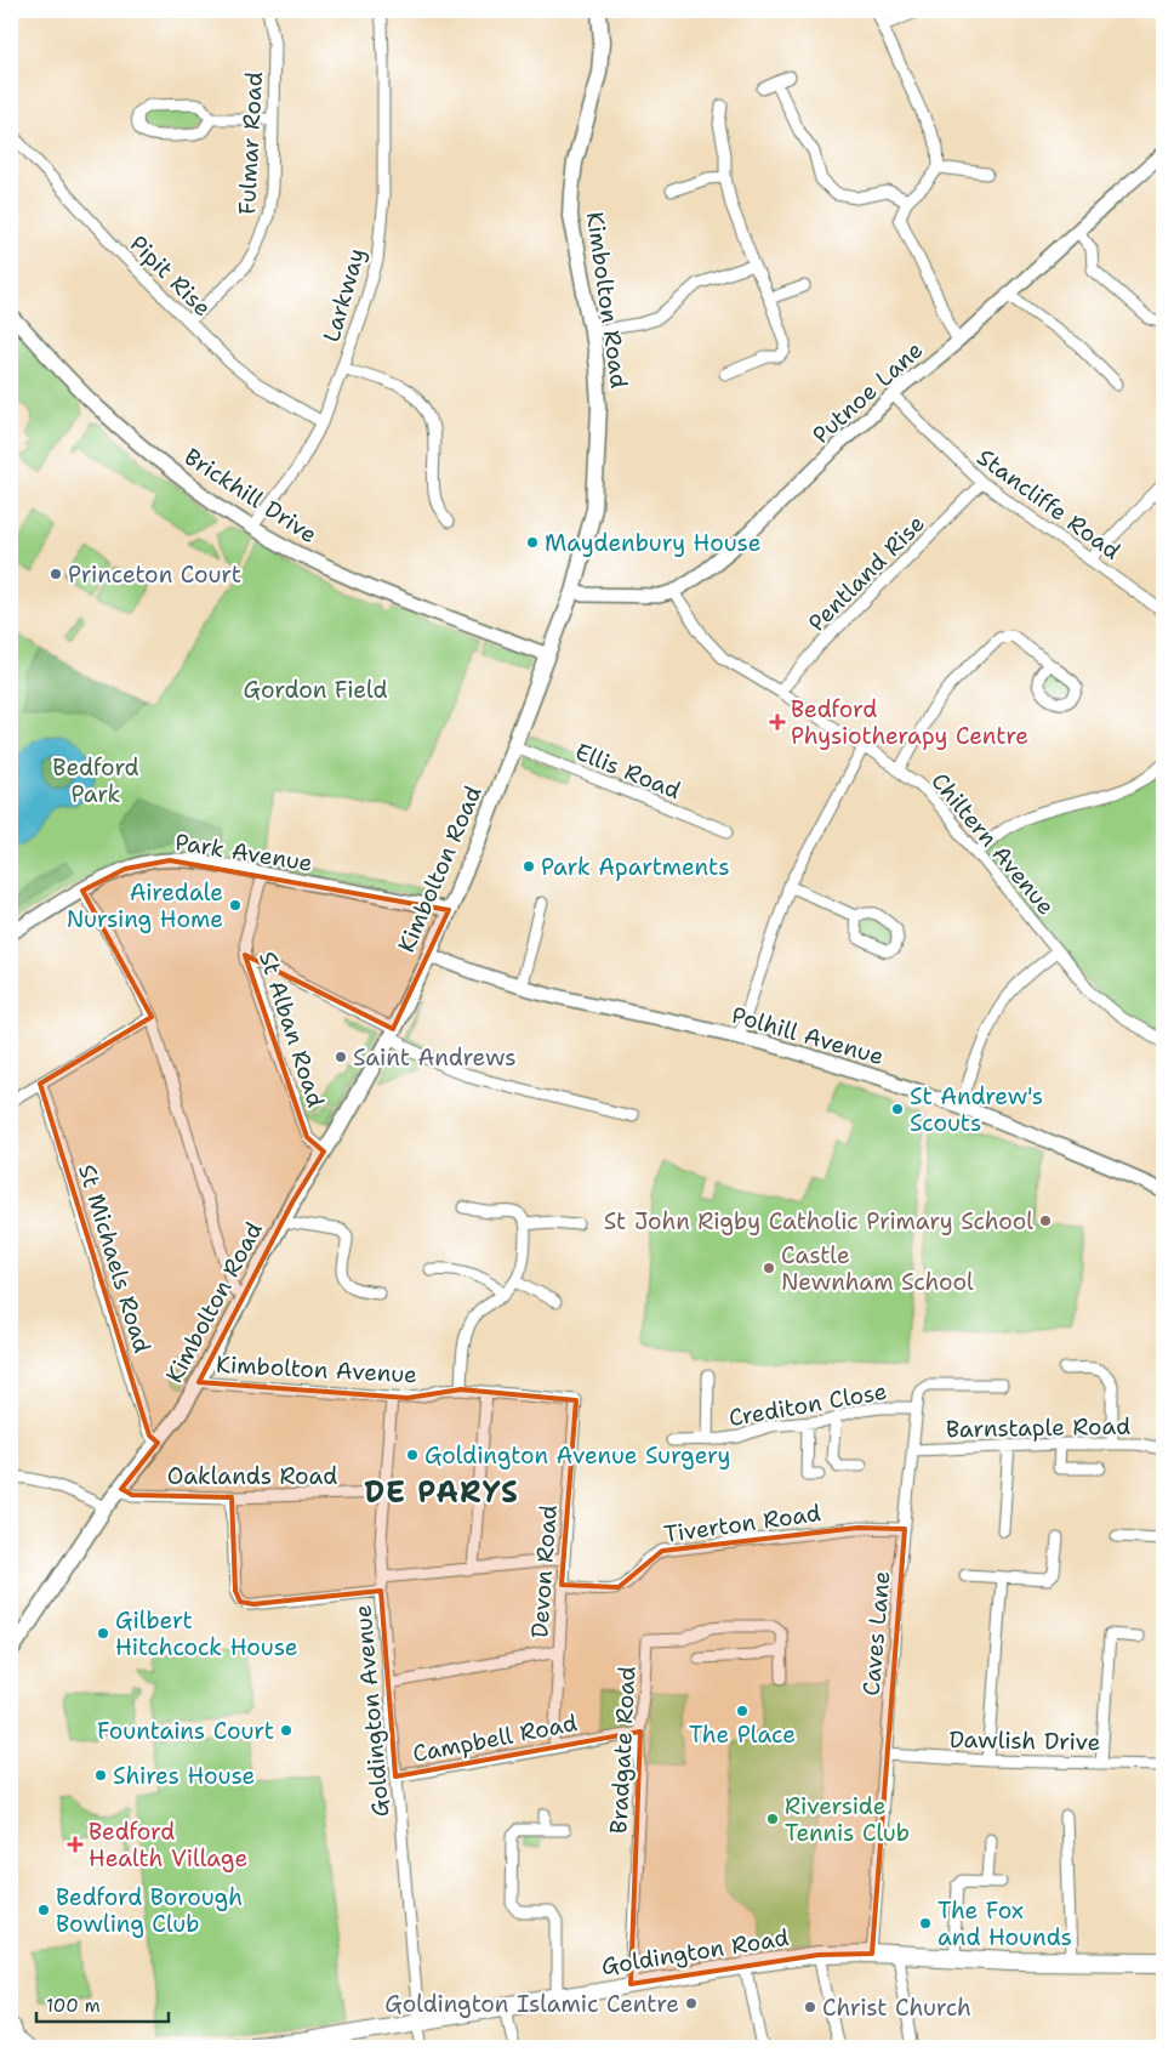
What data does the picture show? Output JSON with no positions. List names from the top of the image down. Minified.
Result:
{"streets":{"main road":["Kimbolton Road","Goldington Road"],"street":["Fulmar Road","Pipit Rise","Larkway","Putnoe Lane","Brickhill Drive","Stancliffe Road","Pentland Rise","Ellis Road","Chiltern Avenue","Park Avenue","St Alban Road","Polhill Avenue","St Michaels Road","Kimbolton Avenue","Crediton Close","Barnstaple Road","Oaklands Road","Tiverton Road","Devon Road","Caves Lane","Goldington Avenue","Campbell Road","Dawlish Drive","Bradgate Road"]},"crossings":[["Fulmar Road","Pipit Rise"],["Pipit Rise","Larkway"],["Larkway","Brickhill Drive"],["Kimbolton Road","Putnoe Lane"],["Kimbolton Road","Brickhill Drive"],["Kimbolton Road","Ellis Road"],["Kimbolton Road","Park Avenue"],["Kimbolton Road","St Alban Road"],["Kimbolton Road","Polhill Avenue"],["Kimbolton Road","St Michaels Road"],["Kimbolton Road","Kimbolton Avenue"],["Kimbolton Road","Oaklands Road"],["Putnoe Lane","Stancliffe Road"],["Putnoe Lane","Chiltern Avenue"],["Stancliffe Road","Pentland Rise"],["Pentland Rise","Chiltern Avenue"],["Park Avenue","St Alban Road"],["Kimbolton Avenue","Devon Road"],["Kimbolton Avenue","Goldington Avenue"],["Crediton Close","Caves Lane"],["Barnstaple Road","Caves Lane"],["Oaklands Road","Goldington Avenue"],["Tiverton Road","Devon Road"],["Tiverton Road","Caves Lane"],["Devon Road","Campbell Road"],["Caves Lane","Dawlish Drive"],["Caves Lane","Goldington Road"],["Goldington Avenue","Campbell Road"],["Goldington Avenue","Goldington Road"],["Campbell Road","Bradgate Road"],["Bradgate Road","Goldington Road"]],"districts":["DE PARYS"],"parks":["Gordon Field","Bedford Park"],"places":{"other":["Maydenbury House","Princeton Court","Park Apartments","Airedale Nursing Home","Saint Andrews","St Andrew's Scouts","St John Rigby Catholic Primary School","Castle Newnham School","Goldington Avenue Surgery","Gilbert Hitchcock House","The Place","Fountains Court","Shires House","Riverside Tennis Club","Bedford Borough Bowling Club","The Fox and Hounds","Goldington Islamic Centre","Christ Church"],"health":["Bedford Physiotherapy Centre","Bedford Health Village"]},"scale_bar":"100 m"}
